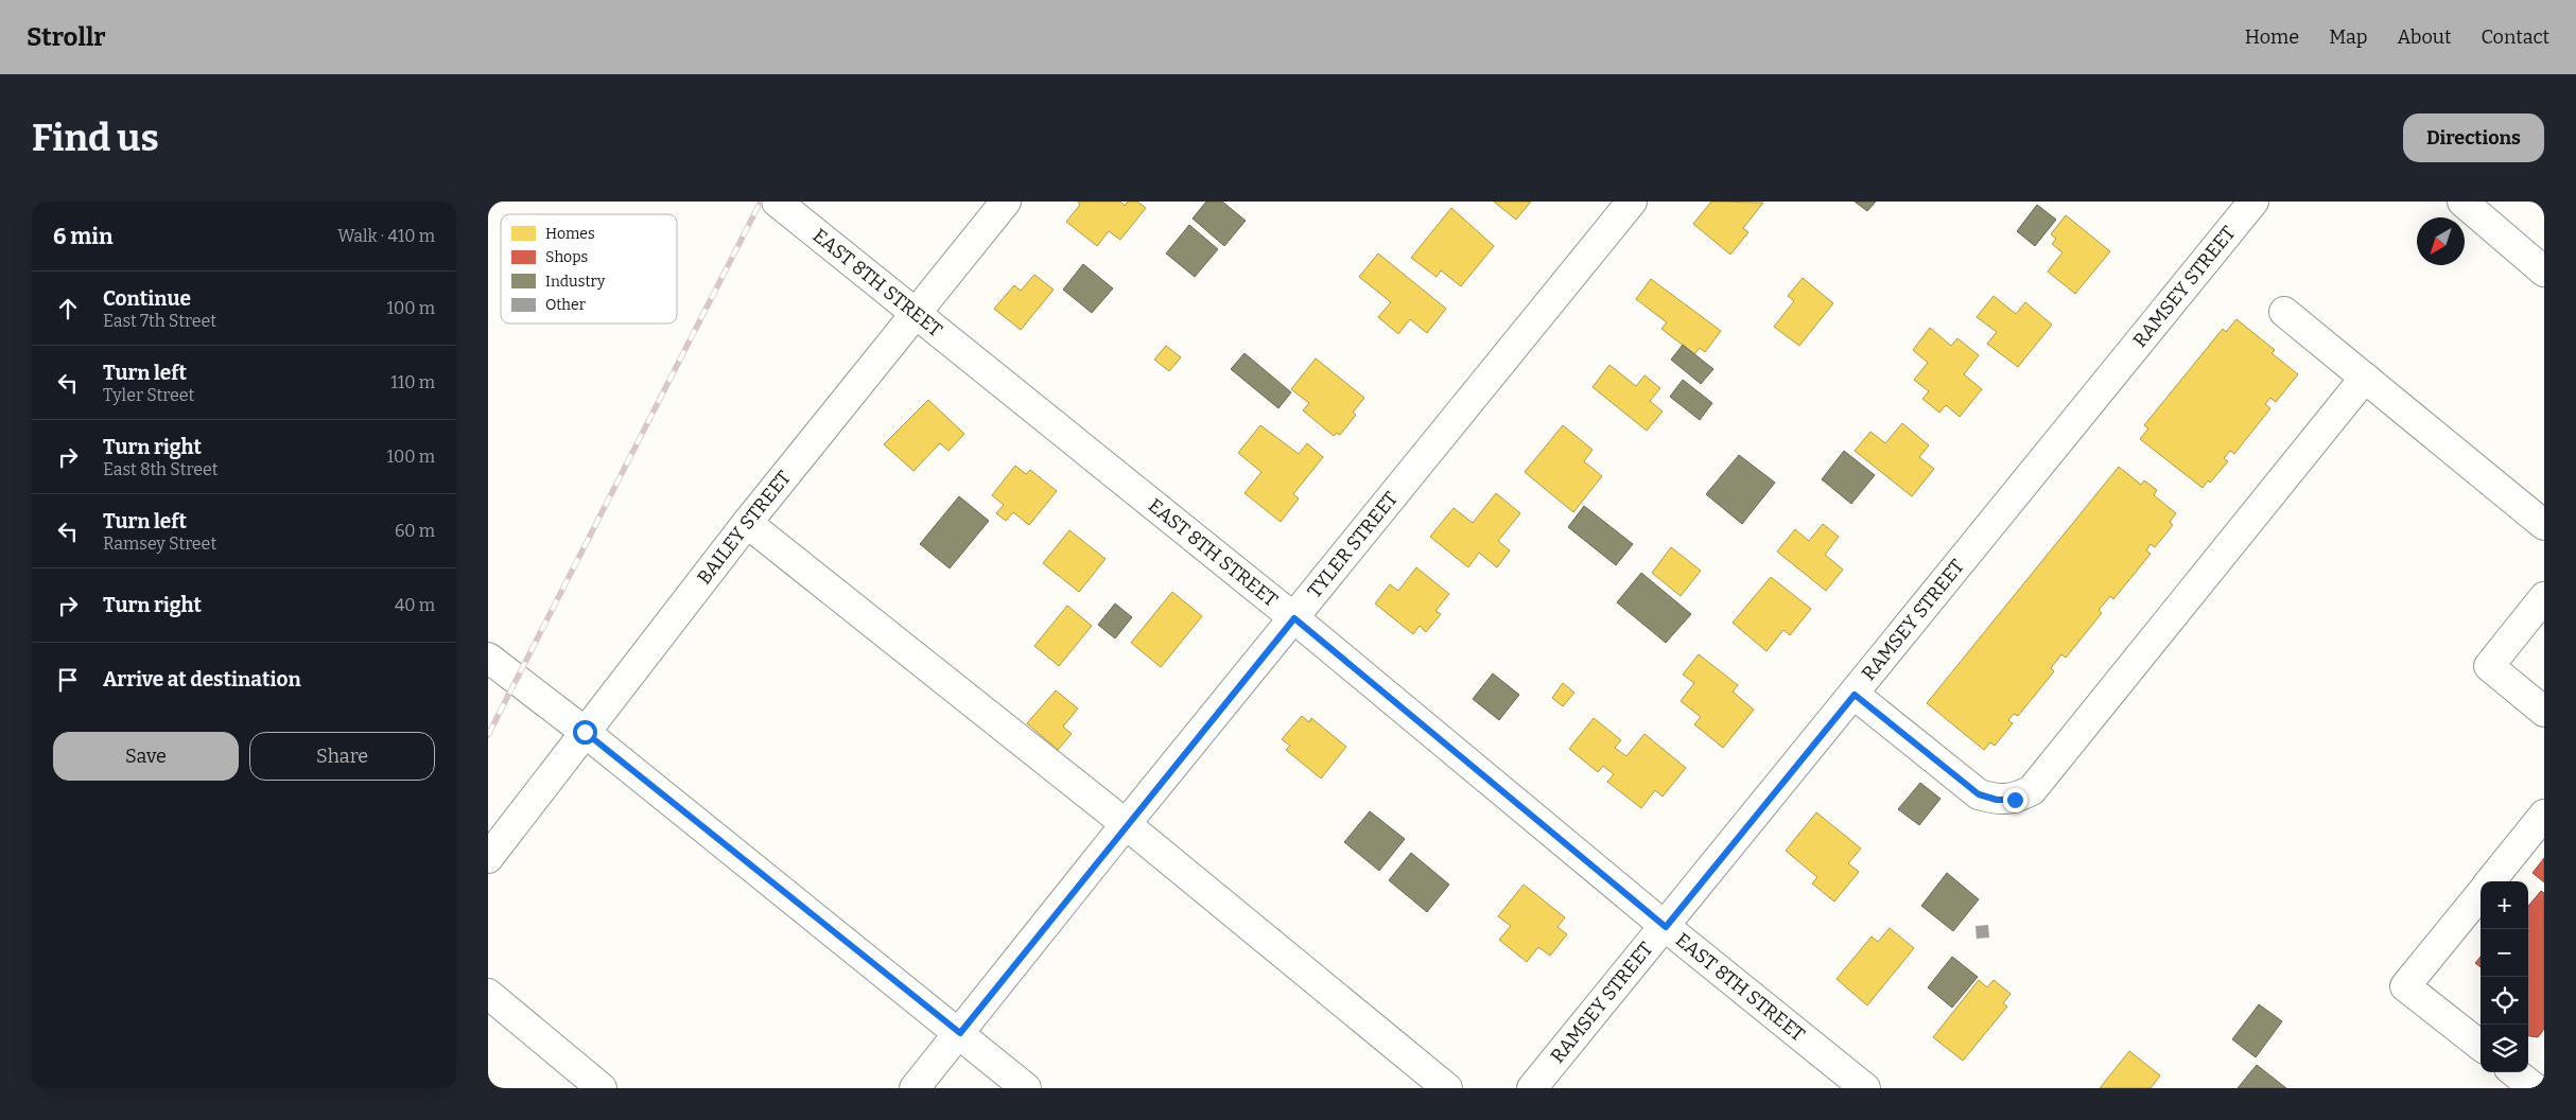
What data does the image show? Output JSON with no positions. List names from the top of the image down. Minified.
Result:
{"streets":{"street":["EAST 8TH STREET","RAMSEY STREET","BAILEY STREET","TYLER STREET"]},"crossings":[["EAST 8TH STREET","RAMSEY STREET"],["EAST 8TH STREET","BAILEY STREET"],["EAST 8TH STREET","TYLER STREET"]],"legend":["Homes","Shops","Industry","Other"],"north":"bottom left","page":{"header":"Strollr","nav":["Home","Map","About","Contact"],"buttons":["Directions",["Save","Share"]],"title":"Find us","heading":["6 min","Walk · 410 m"],"list":[["Continue","East 7th Street","100 m"],["Turn left","Tyler Street","110 m"],["Turn right","East 8th Street","100 m"],["Turn left","Ramsey Street","60 m"],["Turn right","40 m"],"Arrive at destination"],"map_buttons":["+","−"]}}
